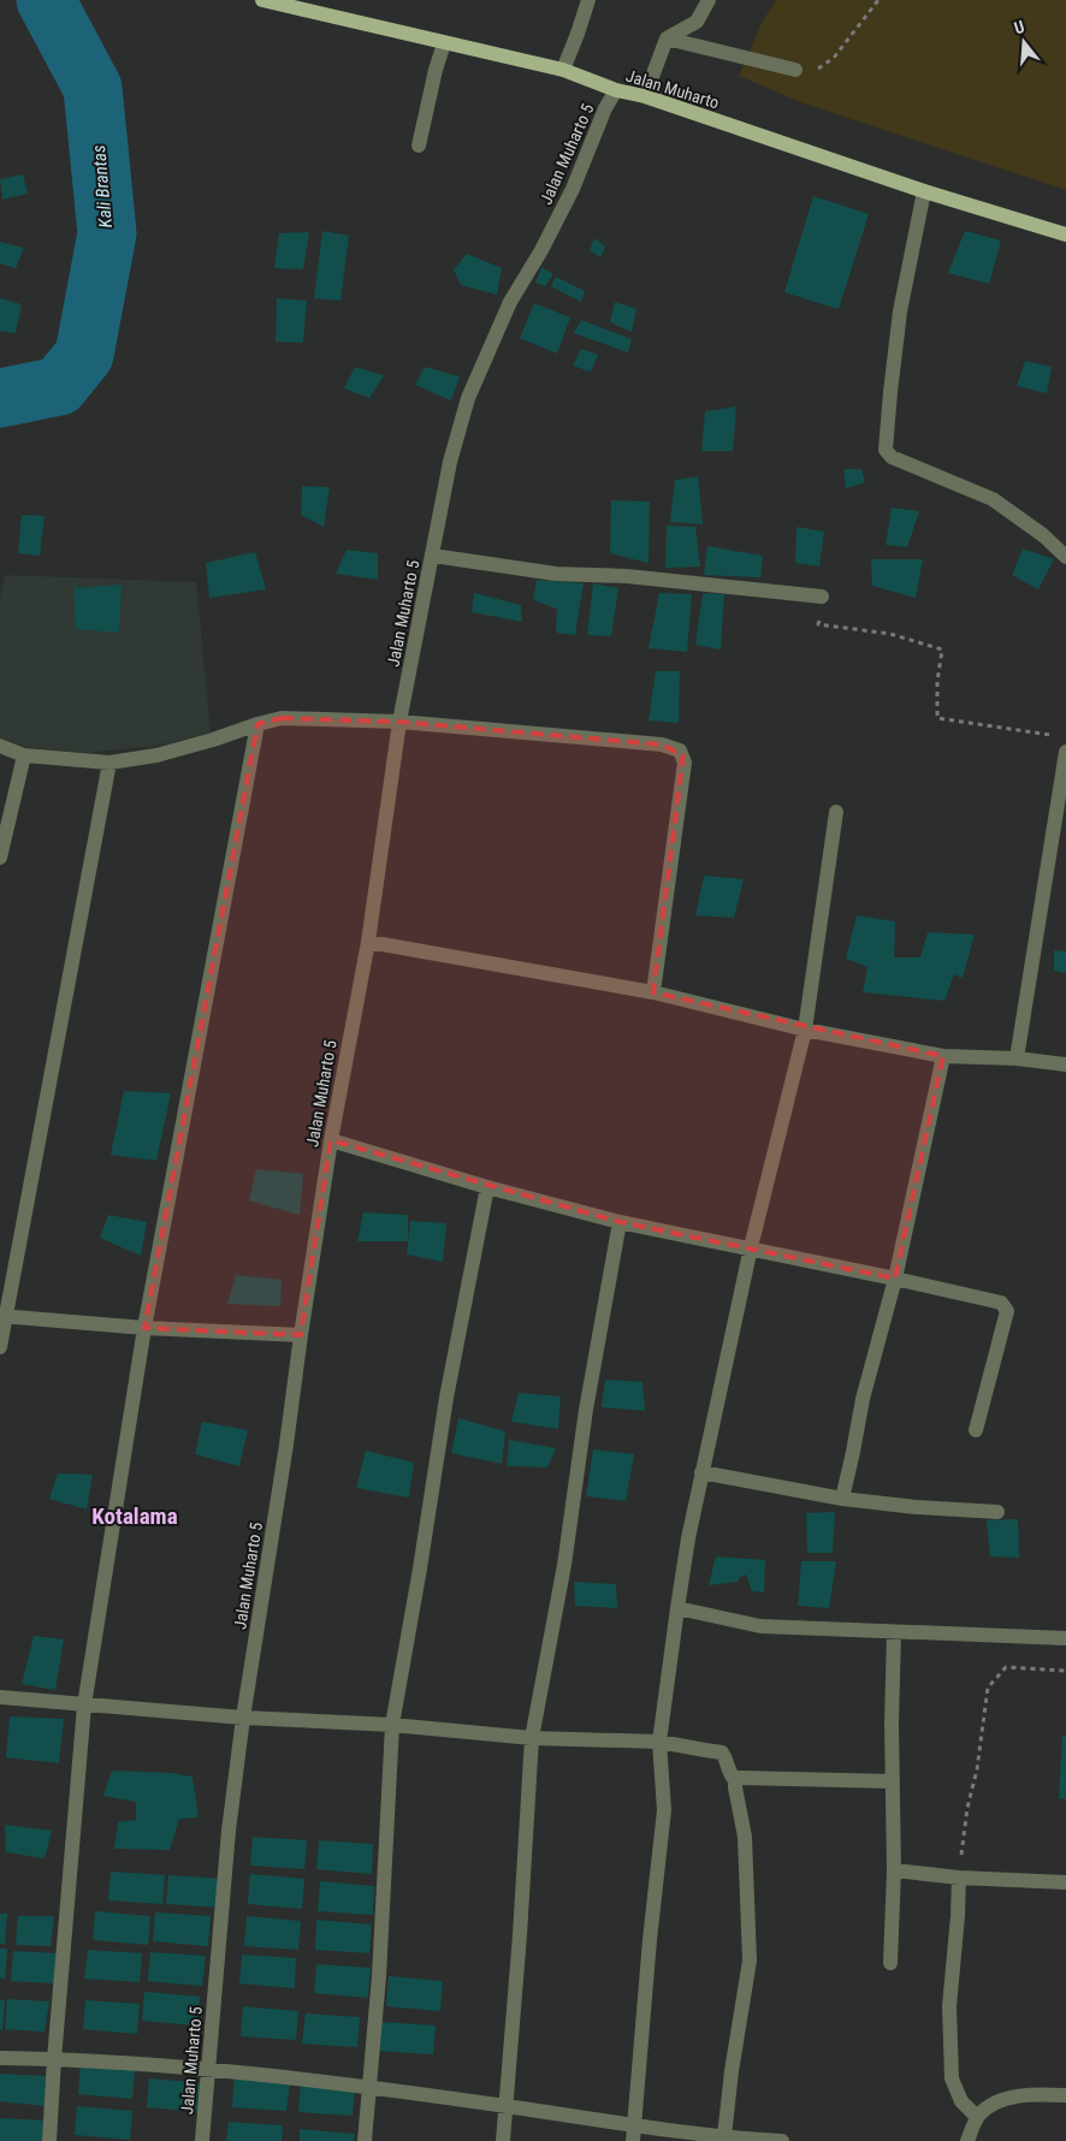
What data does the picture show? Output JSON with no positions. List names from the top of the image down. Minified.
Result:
{"streets":{"main road":["Jalan Muharto"],"street":["Jalan Muharto 5"]},"crossings":[["Jalan Muharto","Jalan Muharto 5"]],"districts":["Kotalama"],"water":["Kali Brantas"],"north":"top"}
